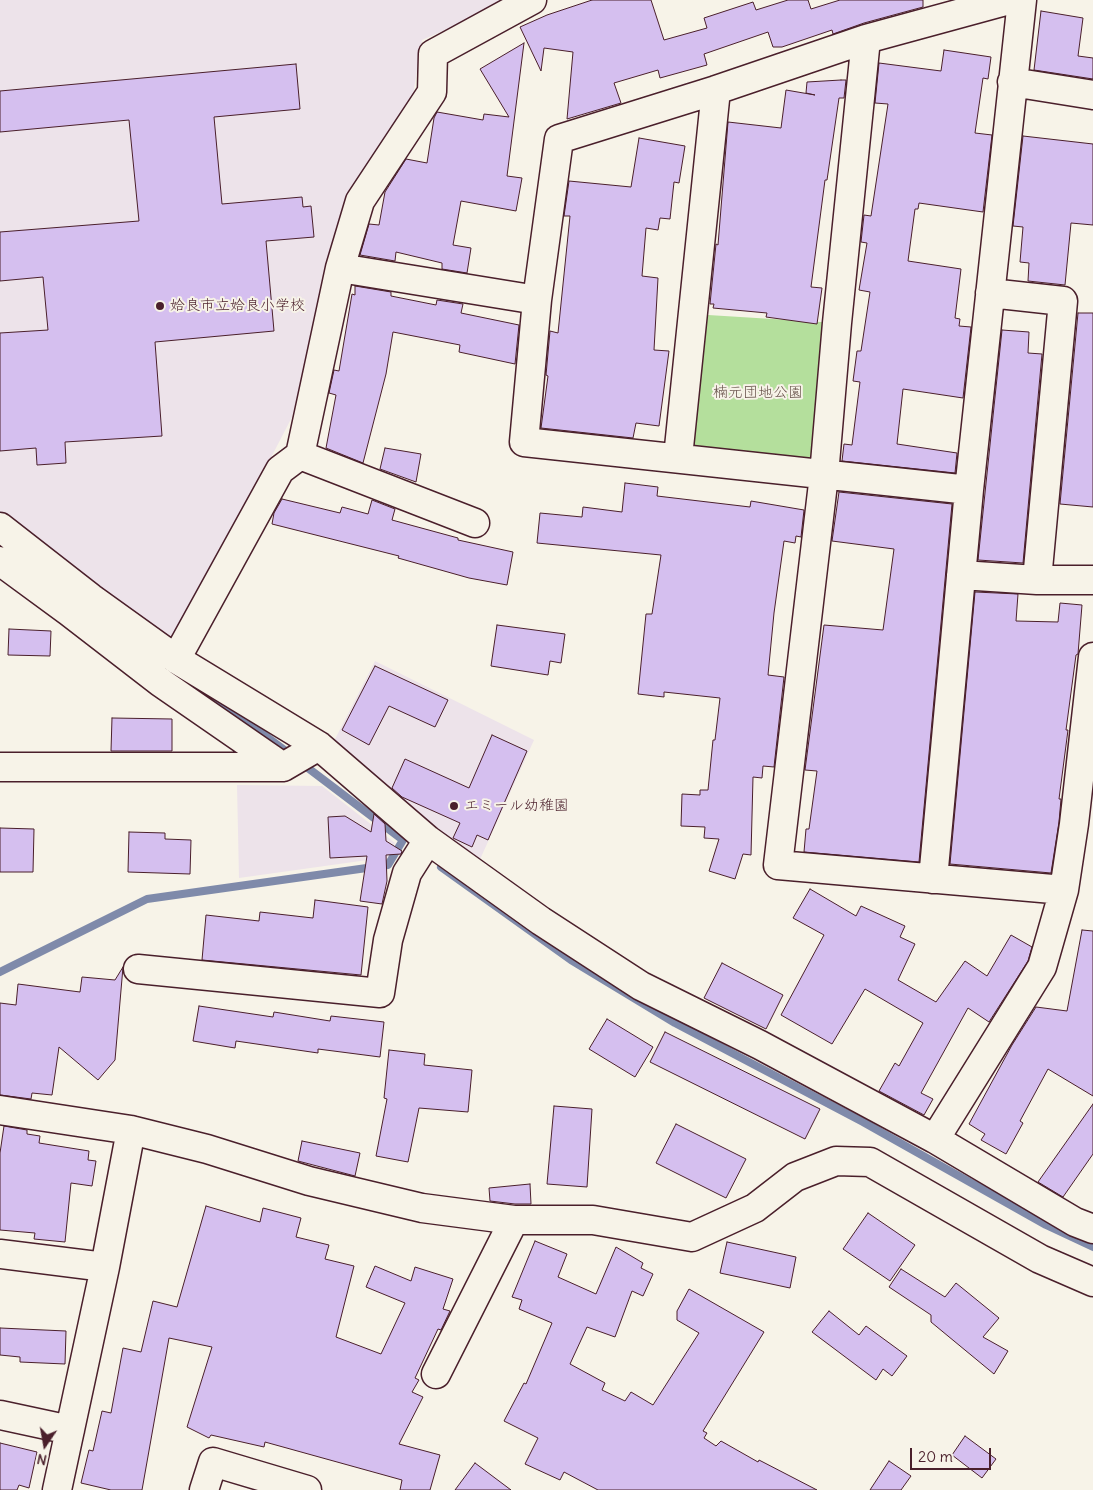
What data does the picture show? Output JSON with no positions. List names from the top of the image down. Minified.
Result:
{"parks":["楠元団地公園"],"places":["姶良市立姶良小学校","エミール幼稚園"],"scale_bar":"20 m","north":"bottom"}
